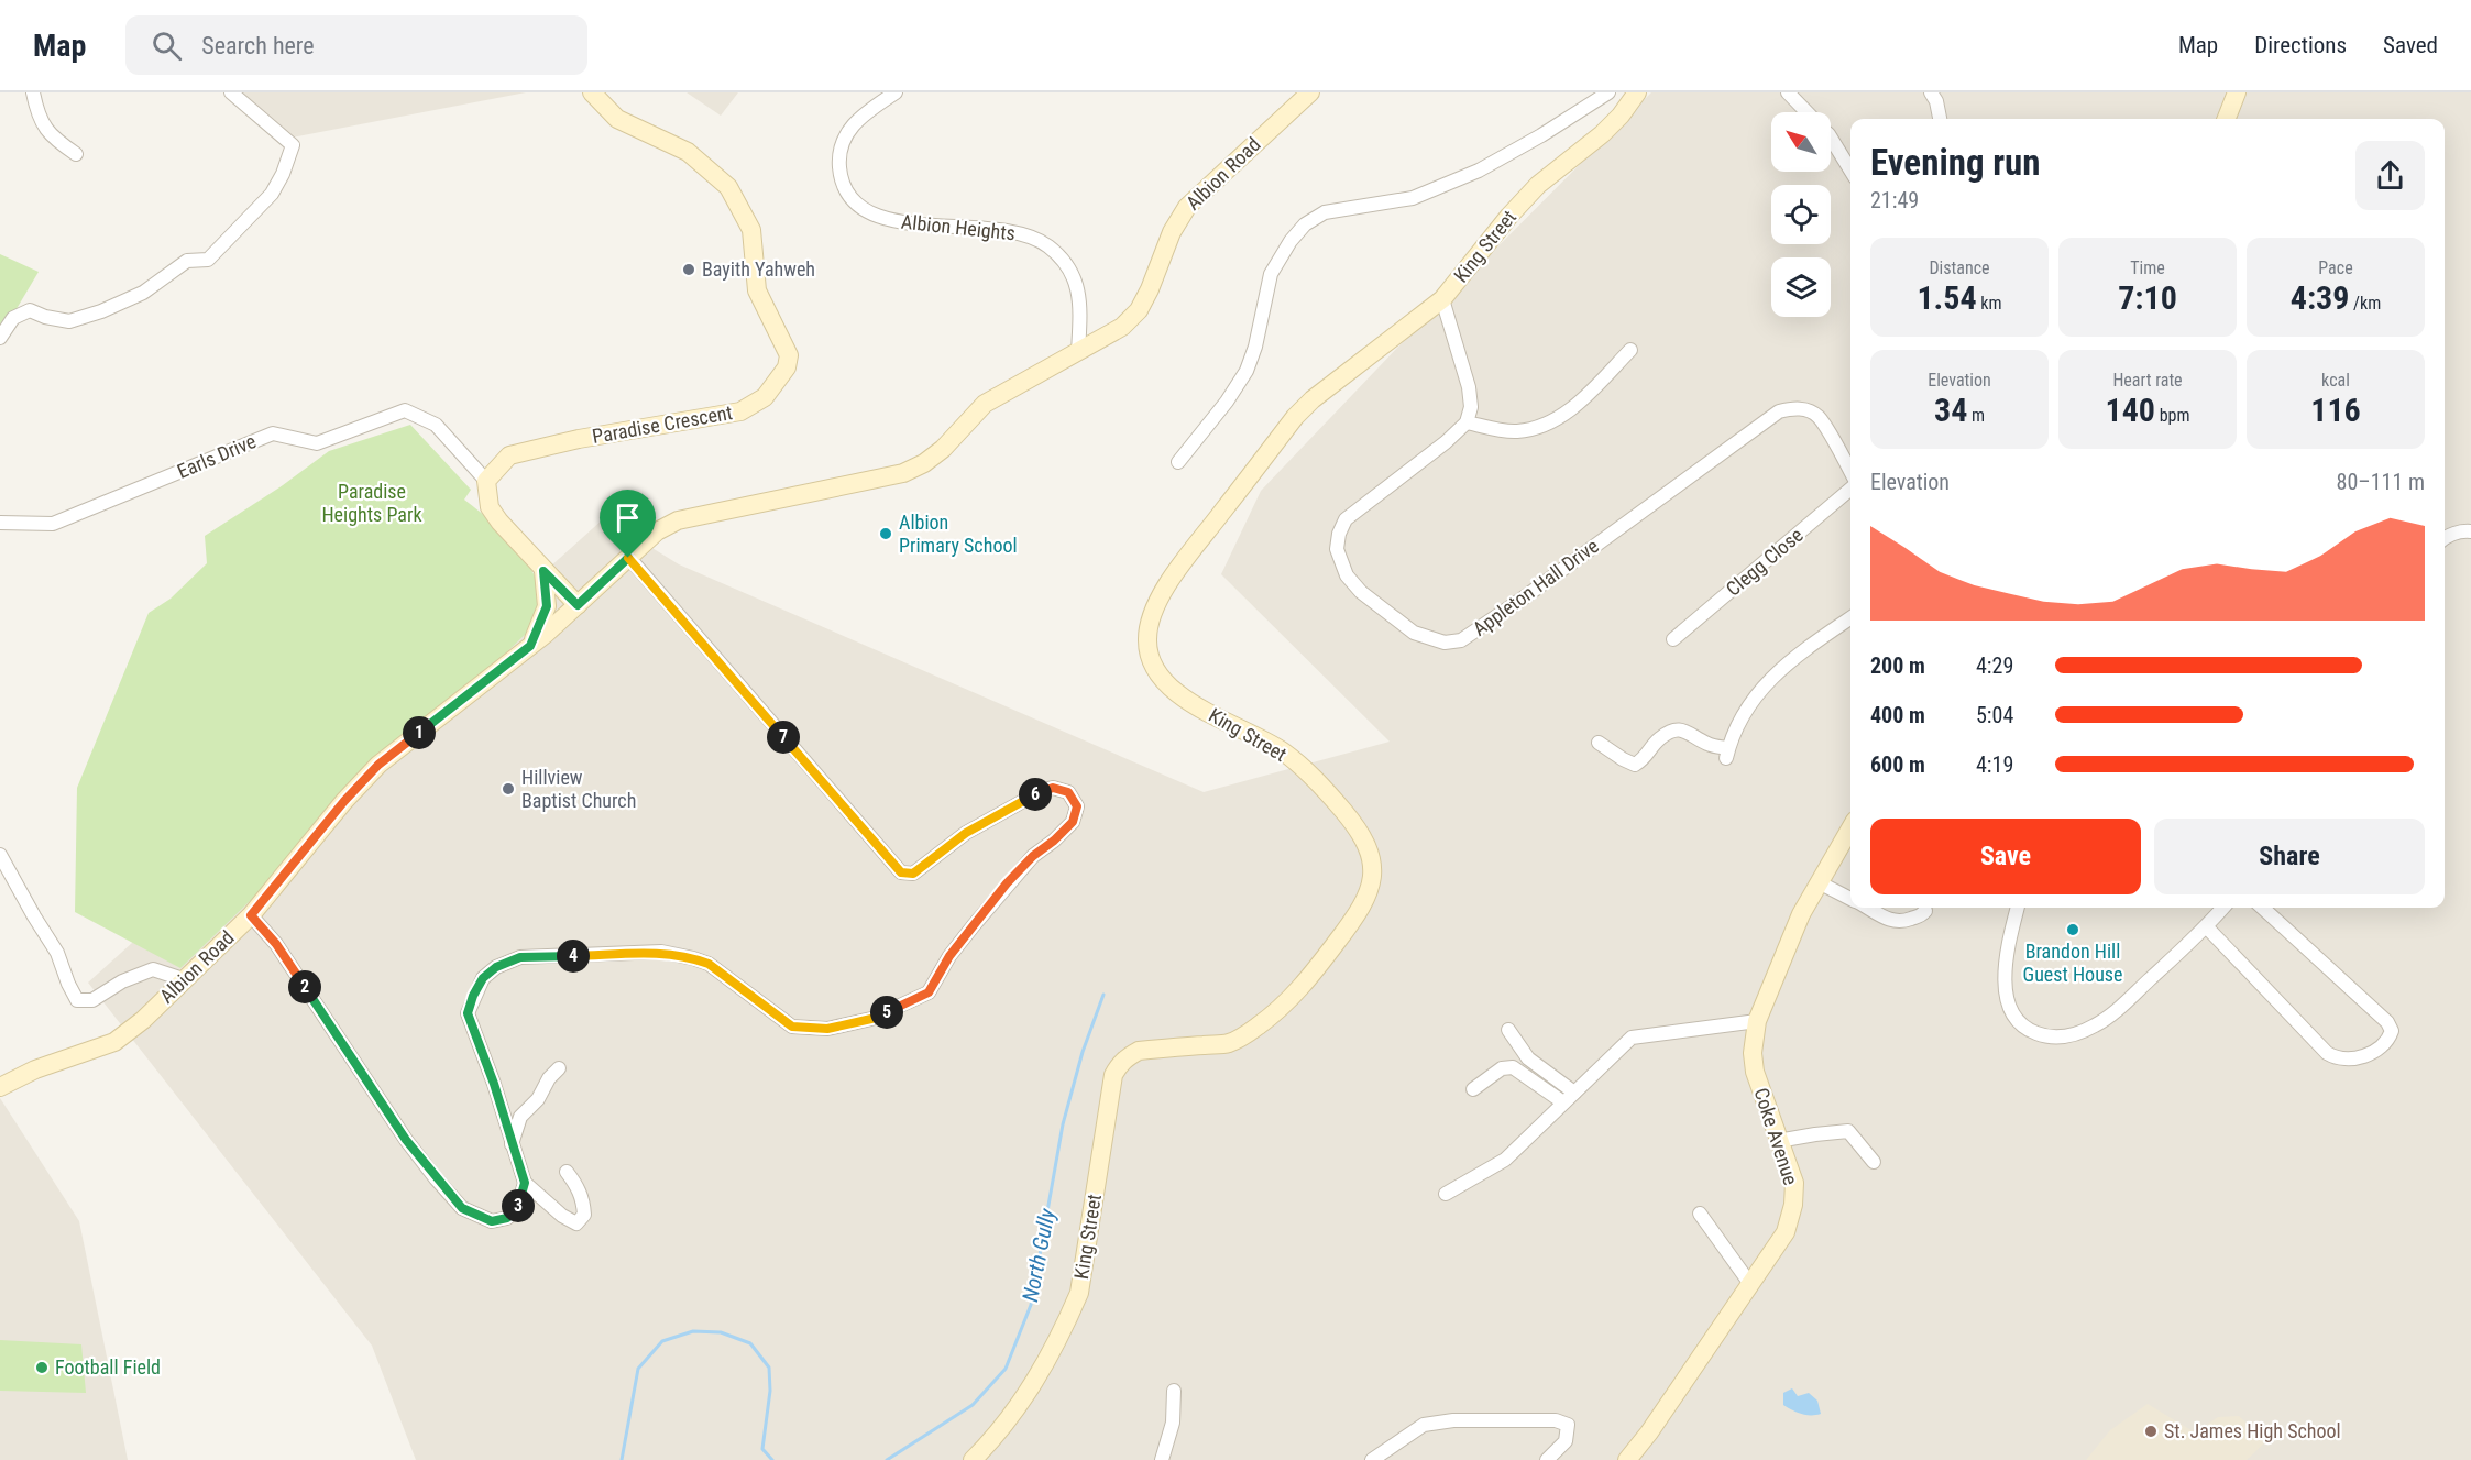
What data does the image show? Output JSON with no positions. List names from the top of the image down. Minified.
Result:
{"streets":{"street":["Albion Road","Albion Heights","King Street","Paradise Crescent","Earls Drive","Clegg Close","Appleton Hall Drive","Coke Avenue"]},"crossings":[["Albion Road","Albion Heights"],["Paradise Crescent","Earls Drive"]],"water":["North Gully"],"parks":["Paradise Heights Park"],"places":["Bayith Yahweh","Albion Primary School","Hillview Baptist Church","Brandon Hill Guest House","Football Field","St. James High School"],"north":"top left","page":{"header":"Map","search":"Search here","nav":["Map","Directions","Saved"],"heading":["Evening run","21:49"],"stats":[["Distance","1.54 km"],["Time","7:10"],["Pace","4:39 /km"],["Elevation","34 m"],["Heart rate","140 bpm"],["kcal","116"]],"chart":["Elevation","80–111 m"],"list":[{"name":"200 m","note":"4:29"},{"name":"400 m","note":"5:04"},{"name":"600 m","note":"4:19"}],"pins":["1","7","6","4","2","5","3"],"buttons":["Save","Share"]}}
